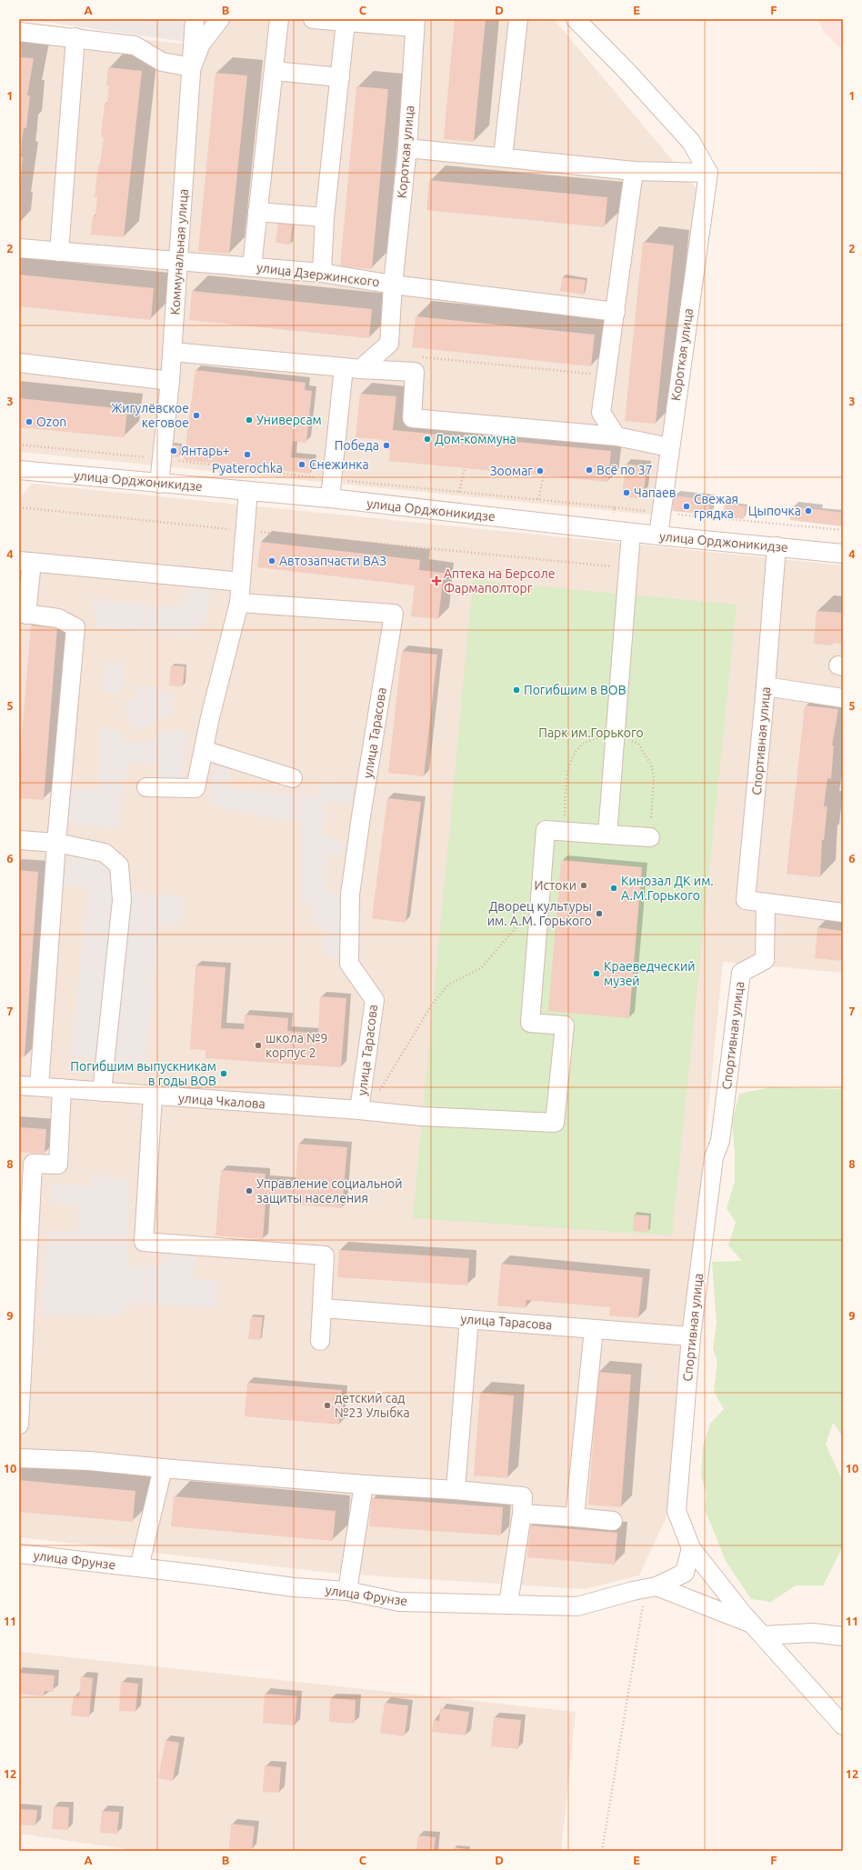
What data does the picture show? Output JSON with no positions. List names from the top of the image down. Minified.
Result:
{"streets":{"street":["Короткая улица","Коммунальная улица","улица Дзержинского","улица Орджоникидзе","улица Тарасова","Спортивная улица","улица Чкалова","улица Фрунзе"]},"crossings":[["Короткая улица","улица Дзержинского"],["Короткая улица","улица Орджоникидзе"],["Коммунальная улица","улица Дзержинского"],["Коммунальная улица","улица Орджоникидзе"],["улица Орджоникидзе","Спортивная улица"],["улица Тарасова","Спортивная улица"],["улица Тарасова","улица Чкалова"],["Спортивная улица","улица Фрунзе"]],"parks":["Парк им.Горького"],"places":{"other":["Жигулёвское кеговое","Универсам","Ozon","Дом-коммуна","Победа","Янтарь+","Pyaterochka","Снежинка","Всё по 37","Зоомаг","Чапаев","Свежая грядка","Цыпочка","Автозапчасти ВАЗ","Погибшим в ВОВ","Истоки","Кинозал ДК им. А.М.Горького","Дворец культуры им. А.М. Горького","Краеведческий музей","школа №9 корпус 2","Погибшим выпускникам в годы ВОВ","Управление социальной защиты населения","детский сад №23 Улыбка"],"health":["Аптека на Берсоле Фармаполторг"]},"grid":{"columns":["A","B","C","D","E","F"],"rows":["1","2","3","4","5","6","7","8","9","10","11","12"]}}
